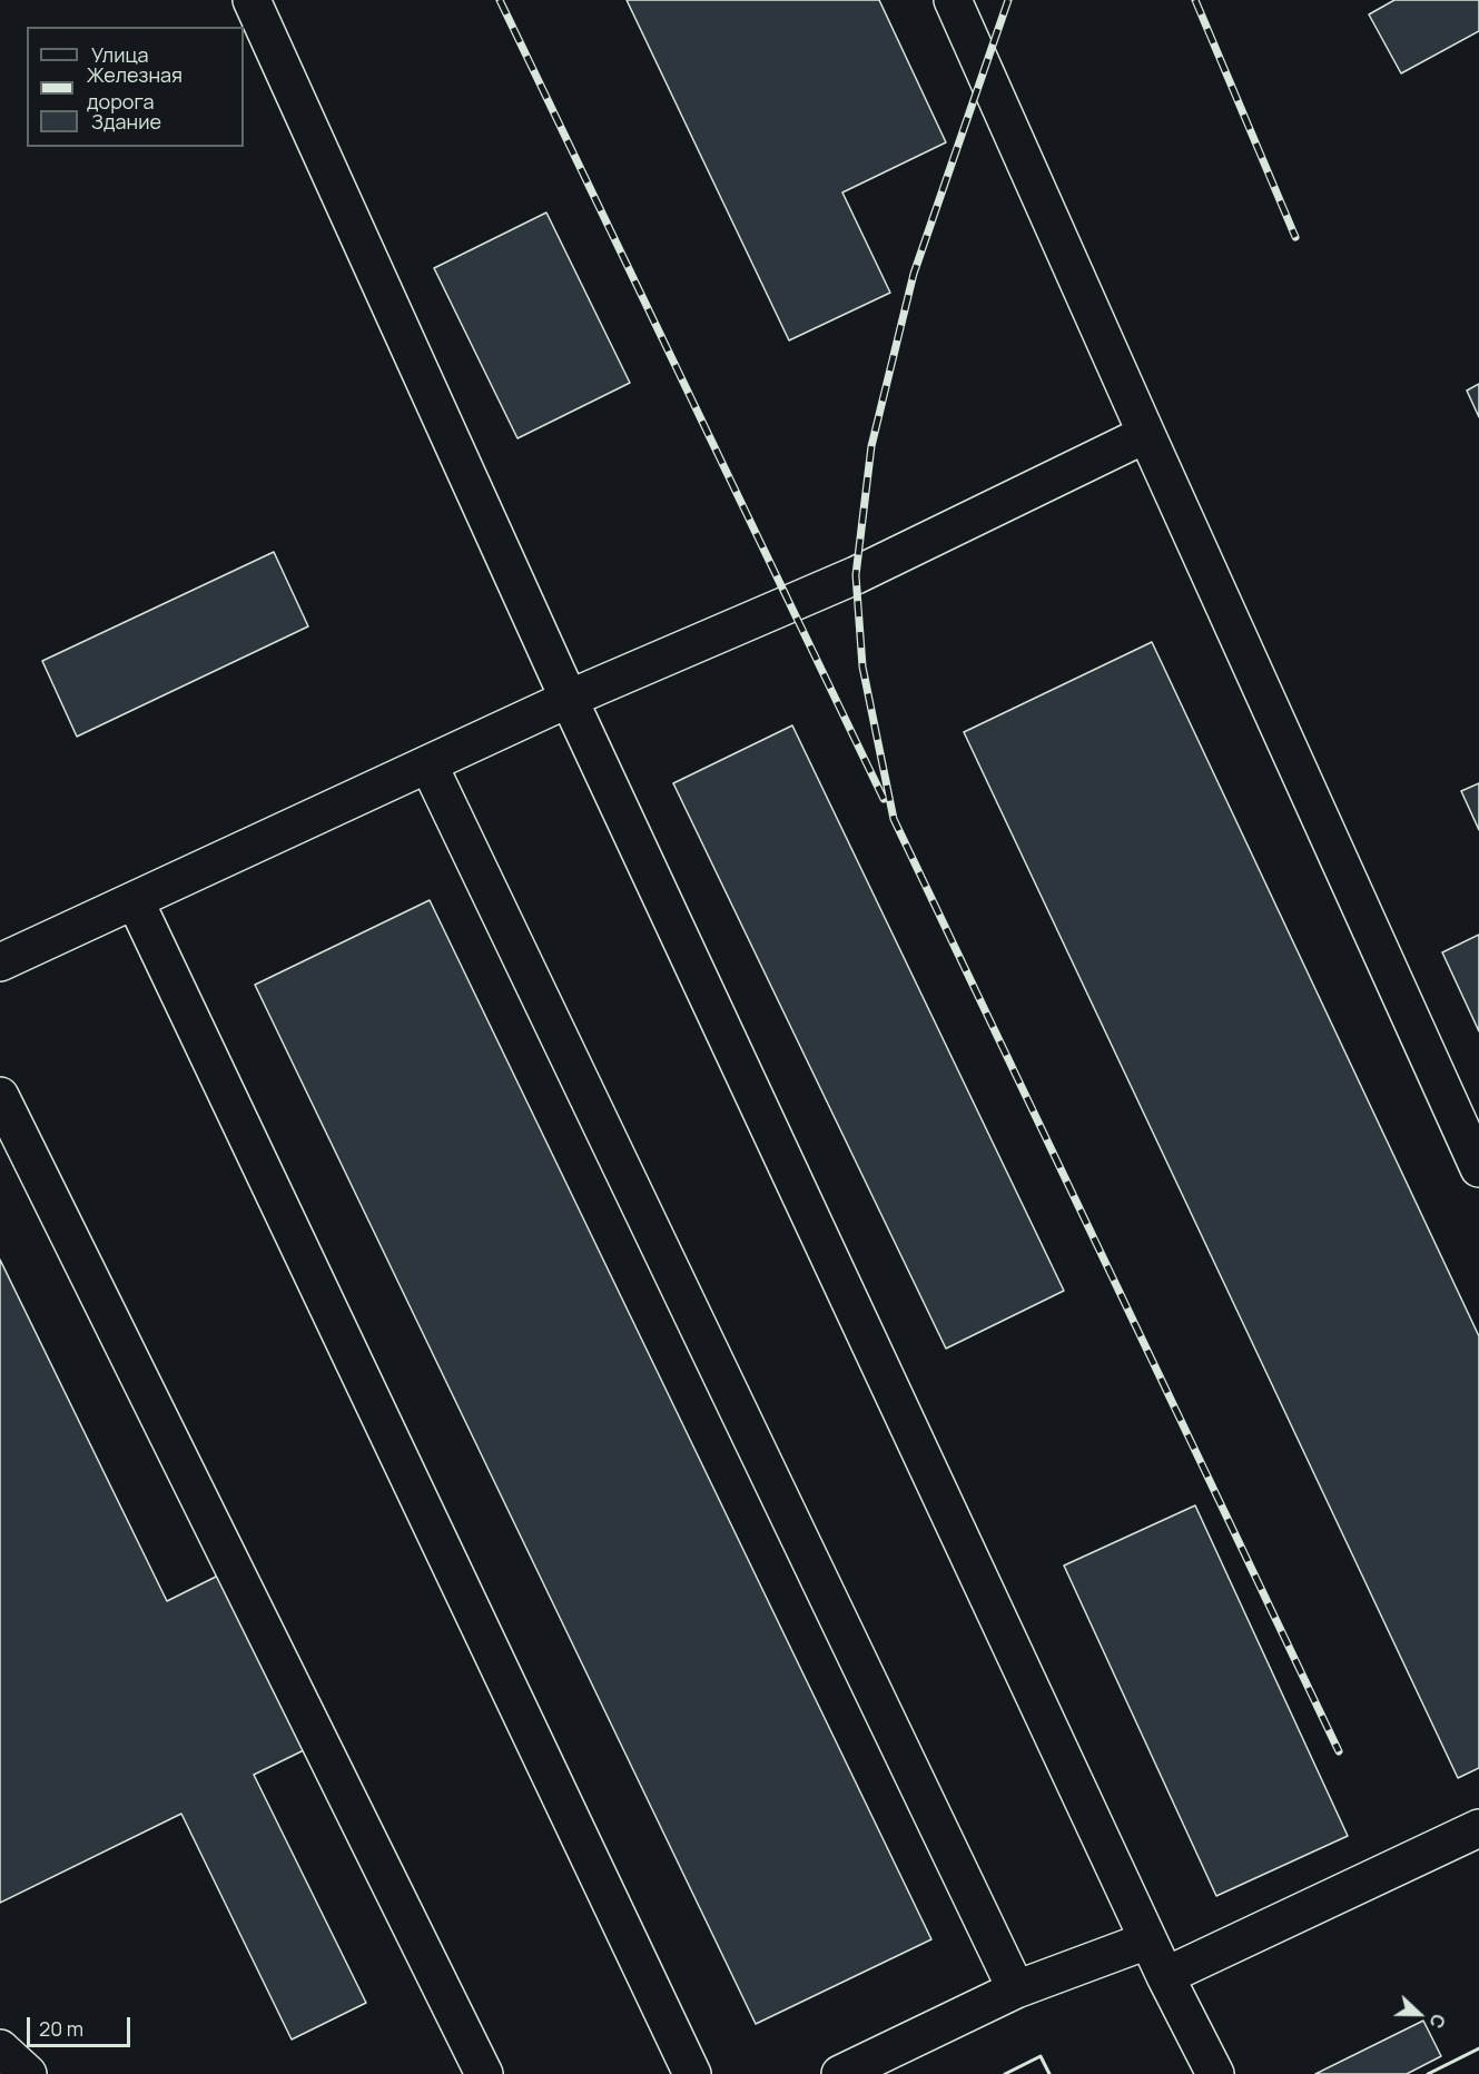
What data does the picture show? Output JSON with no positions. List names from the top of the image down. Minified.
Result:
{"legend":["Улица","Железная дорога","Здание"],"scale_bar":"20 m","north":"right"}
